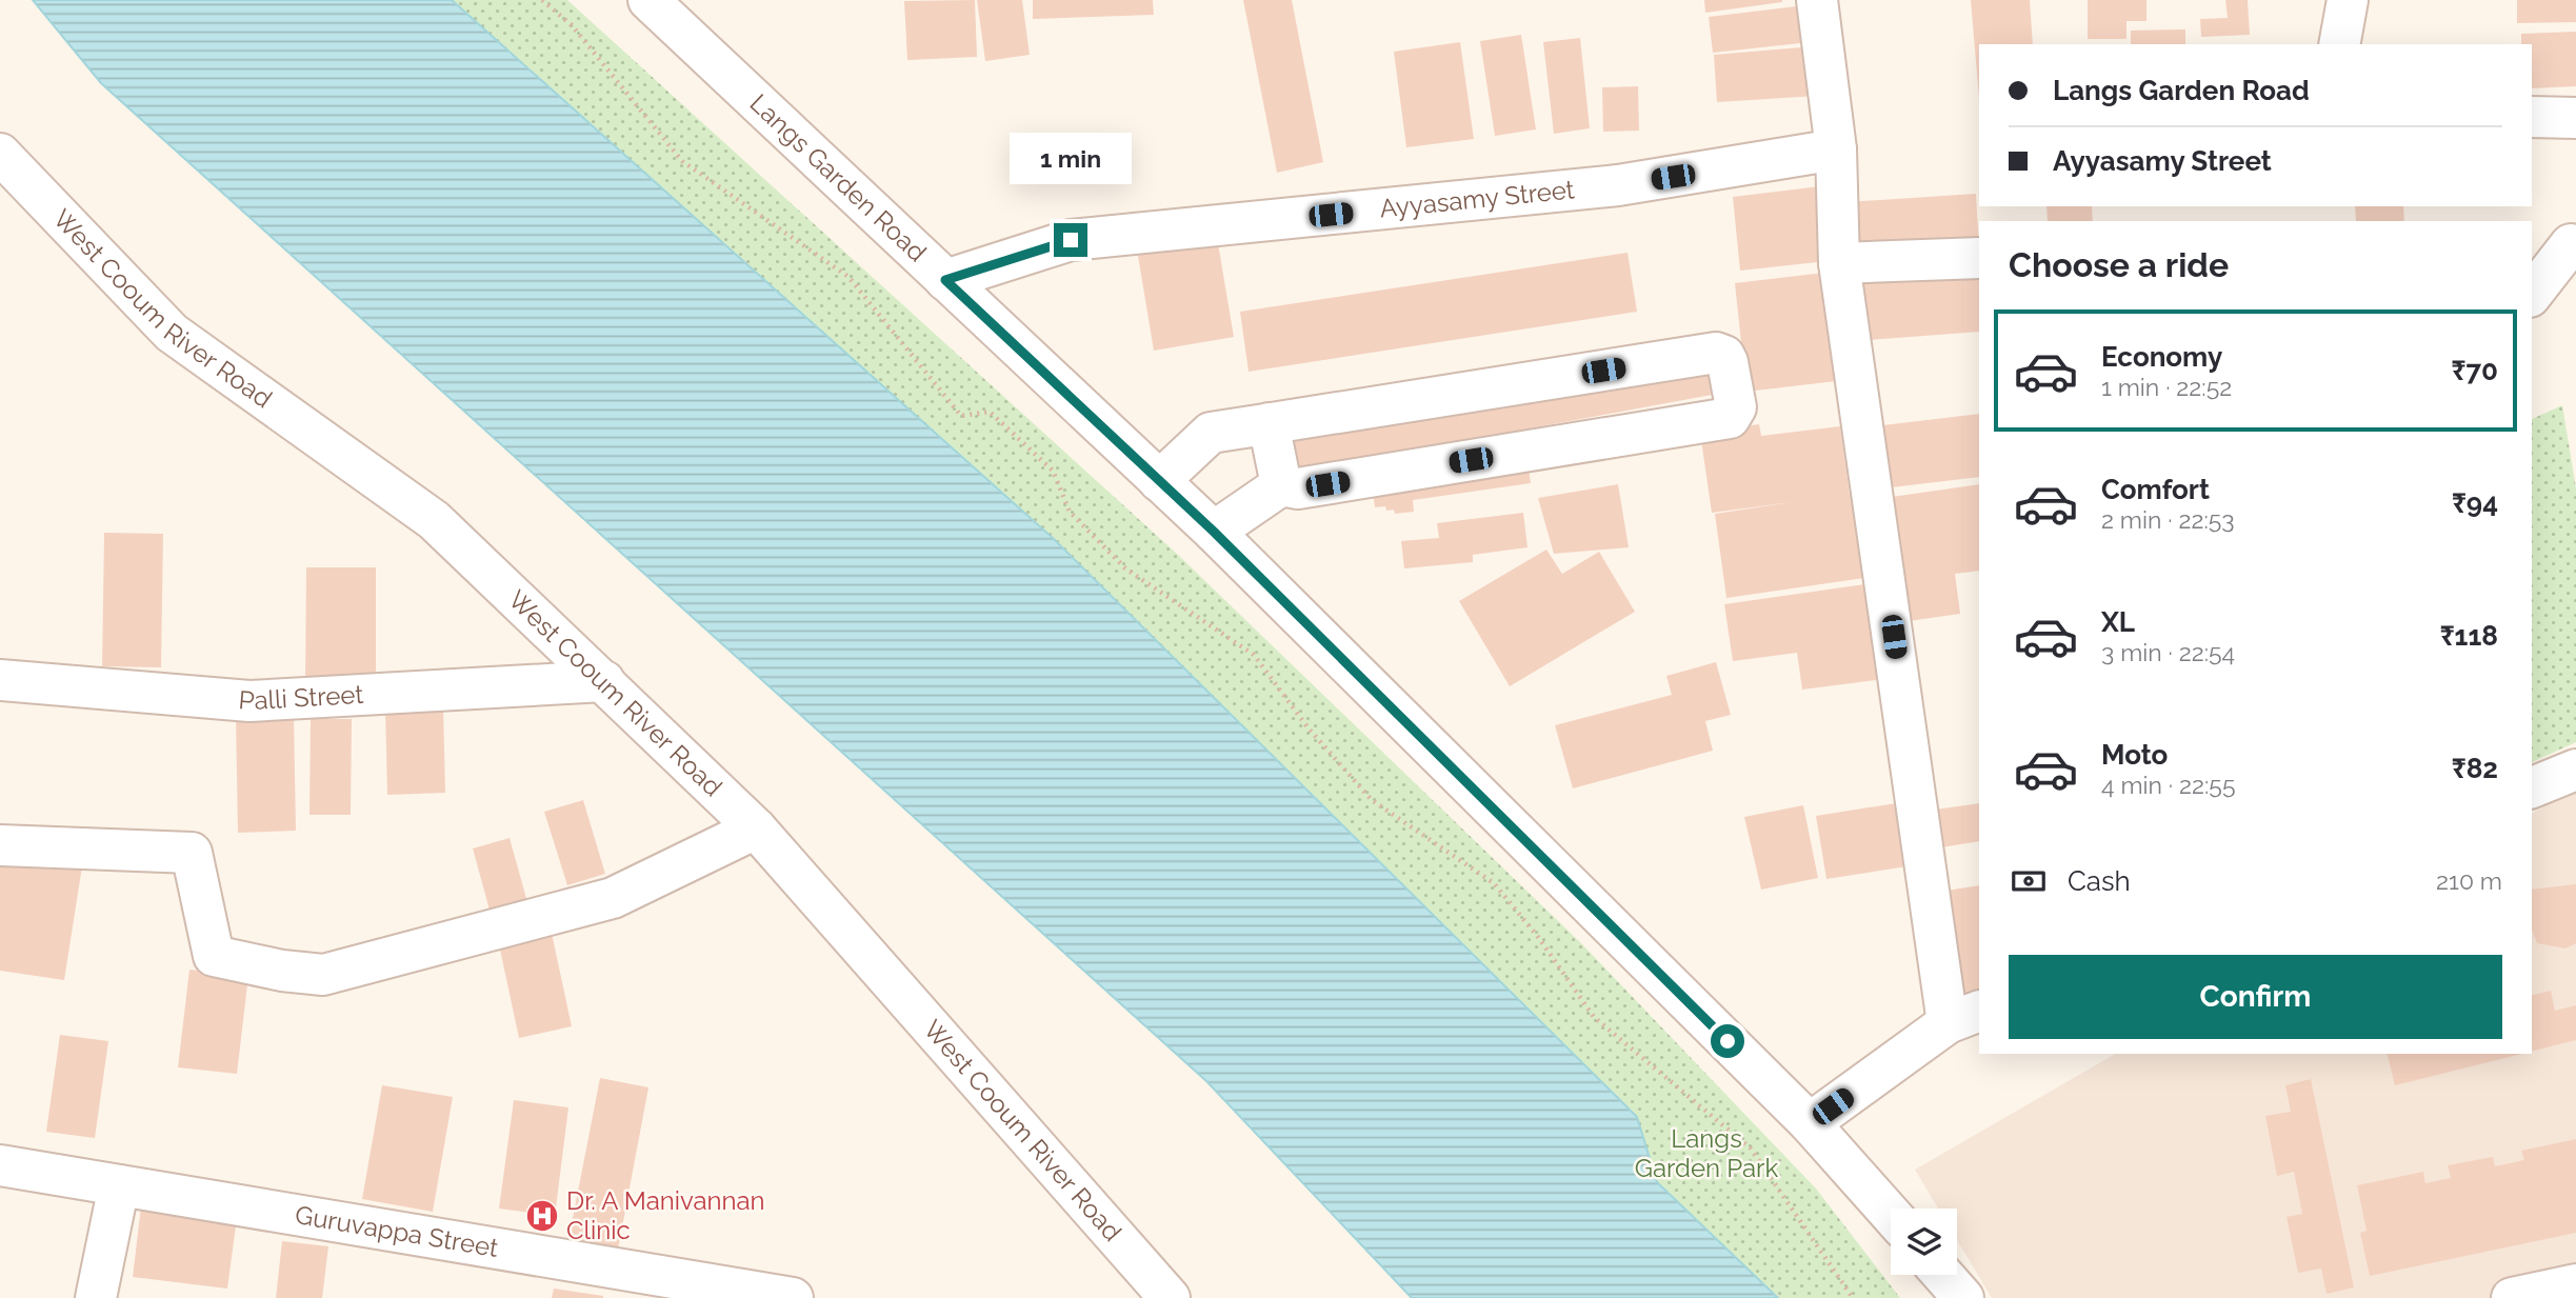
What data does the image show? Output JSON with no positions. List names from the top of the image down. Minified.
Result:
{"streets":{"street":["Langs Garden Road","Ayyasamy Street","West Cooum River Road","Palli Street","Guruvappa Street"]},"crossings":[["Langs Garden Road","Ayyasamy Street"],["West Cooum River Road","Palli Street"]],"parks":["Langs Garden Park"],"places":{"hospital":["Dr. A Manivannan Clinic"]},"page":{"banner":["Langs Garden Road","Ayyasamy Street"],"bubble":"1 min","heading":"Choose a ride","list":[{"name":"Economy","note":"1 min · 22:52","value":"₹70"},{"name":"Comfort","note":"2 min · 22:53","value":"₹94"},{"name":"XL","note":"3 min · 22:54","value":"₹118"},{"name":"Moto","note":"4 min · 22:55","value":"₹82"}],"pay":["Cash","210 m"],"buttons":"Confirm"}}
